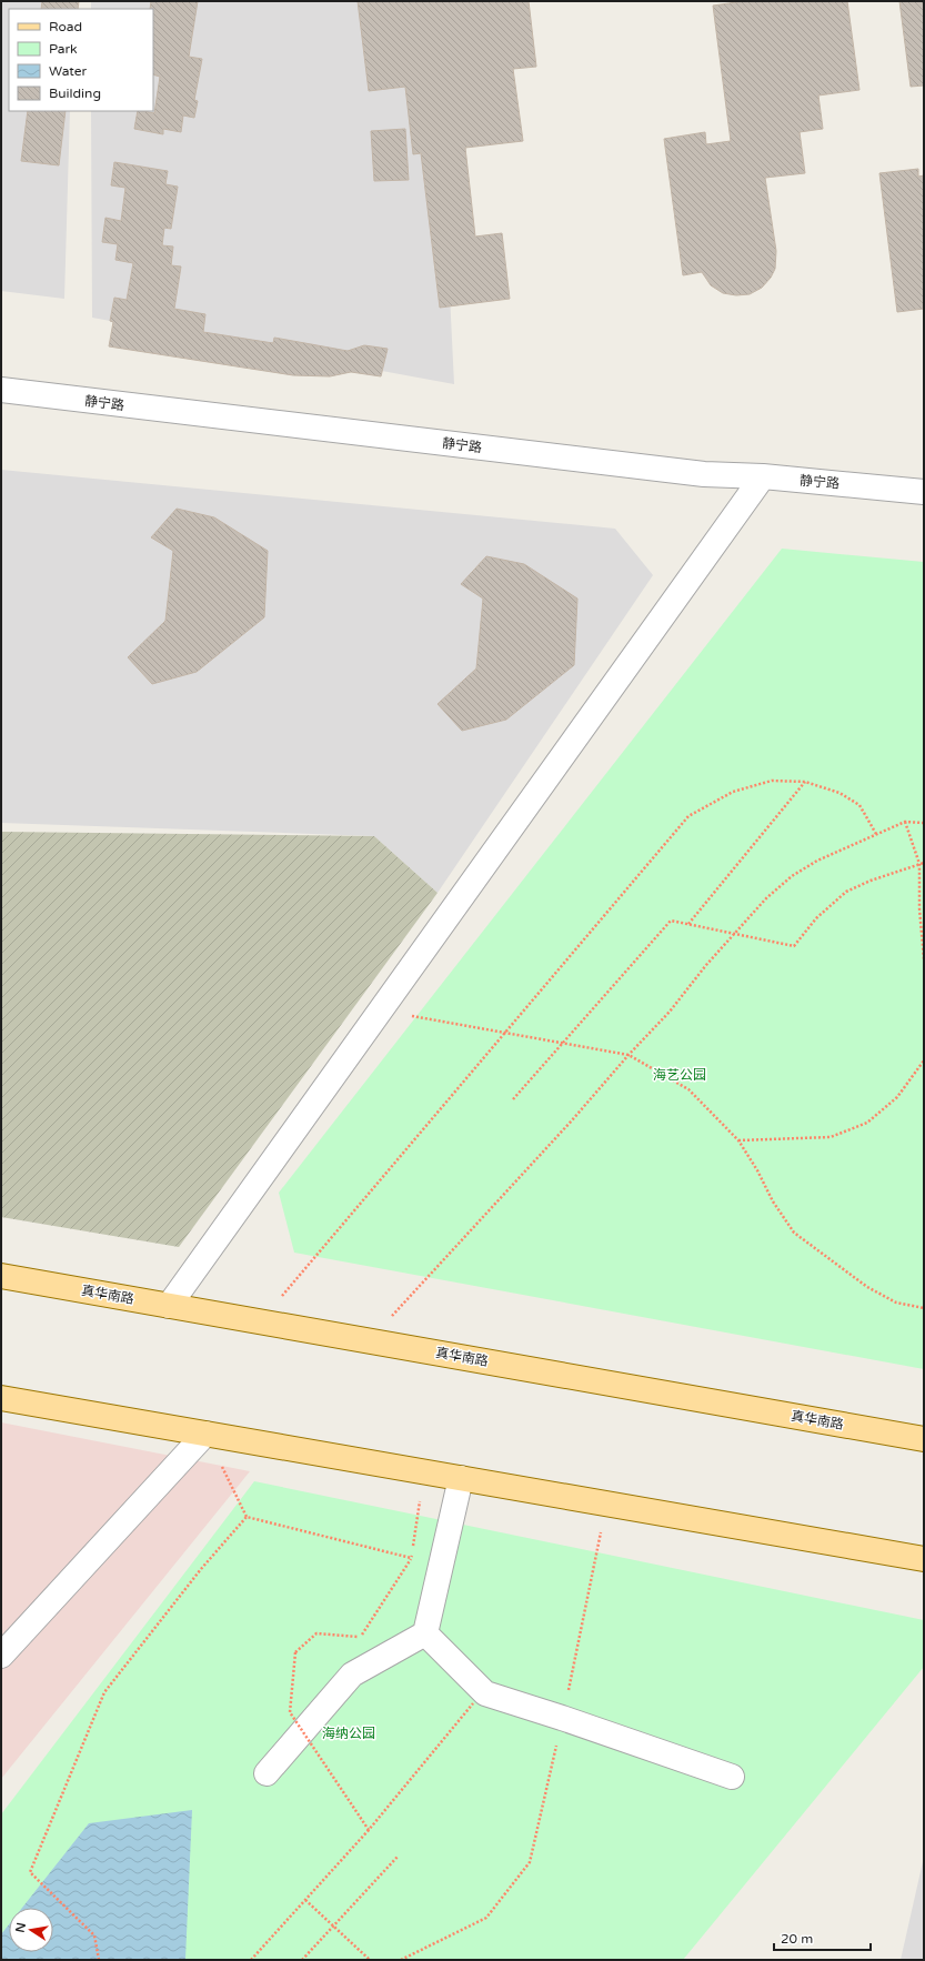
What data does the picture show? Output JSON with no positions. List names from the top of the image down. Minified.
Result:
{"streets":{"main road":["真华南路"],"street":["静宁路"]},"parks":["海艺公园","海纳公园"],"legend":["Road","Park","Water","Building"],"scale_bar":"20 m","north":"left"}
